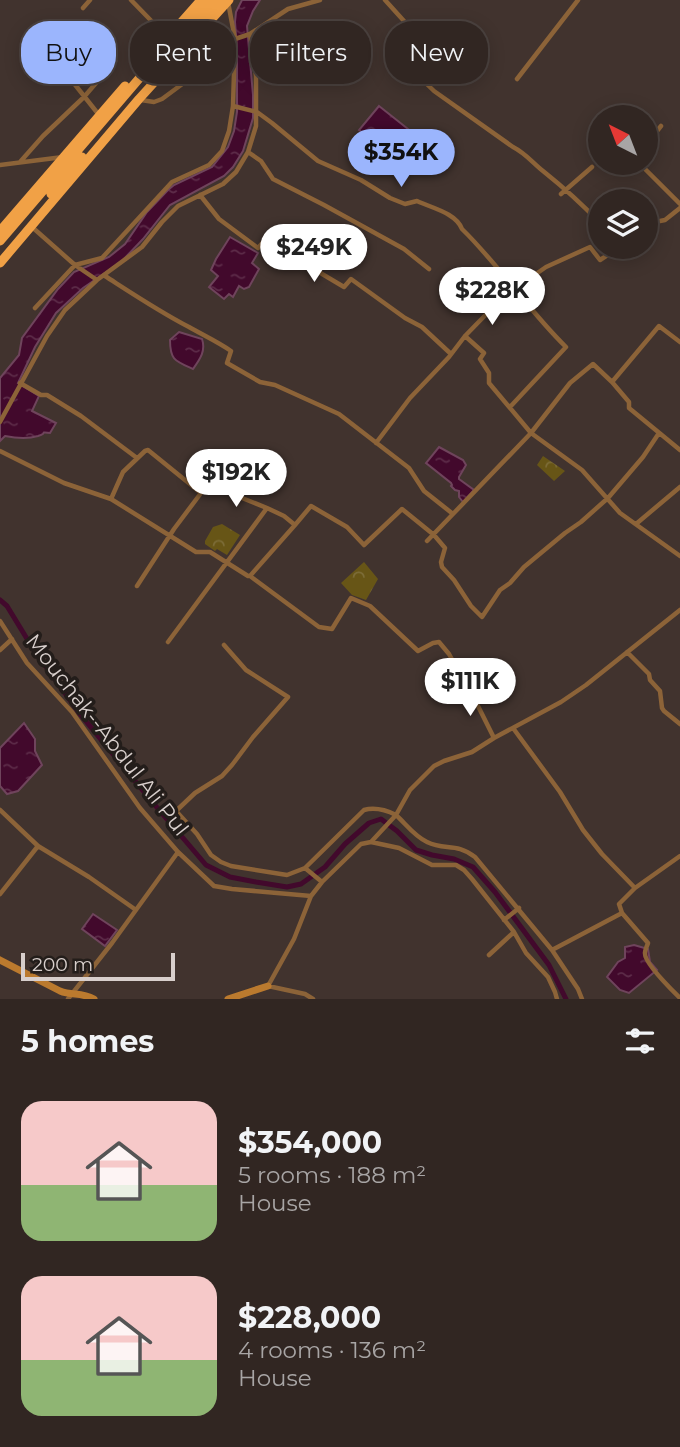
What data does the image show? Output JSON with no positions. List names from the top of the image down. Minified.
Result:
{"streets":{"street":["Mouchak--Abdul Ali Pul"]},"scale_bar":"200 m","north":"top left","page":{"chip":["Buy","Rent","Filters","New"],"price":["$354K","$249K","$228K","$192K","$111K"],"scale":"200 m","heading":"5 homes","list":[{"name":"$354,000","note":"5 rooms · 188 m² · House"},{"name":"$228,000","note":"4 rooms · 136 m² · House"}]}}
